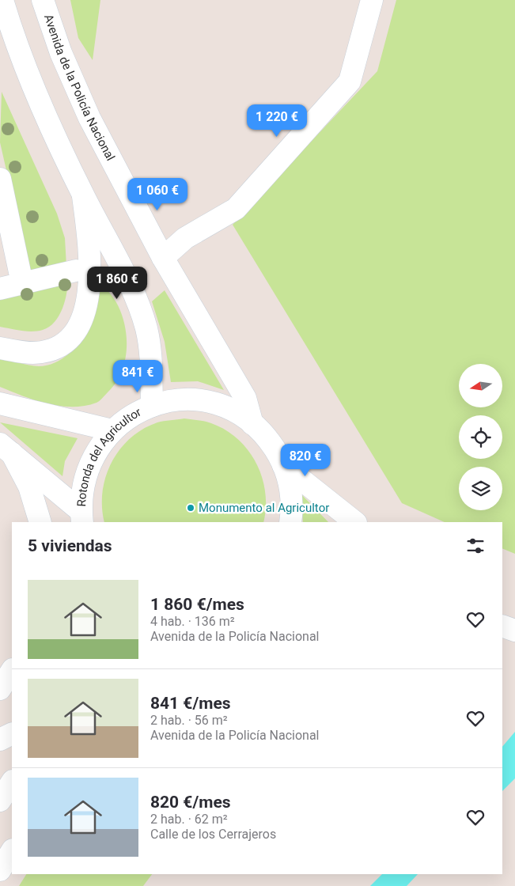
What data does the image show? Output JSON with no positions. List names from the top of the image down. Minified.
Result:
{"streets":{"main road":["Avenida de la Policía Nacional","Rotonda del Agricultor"]},"crossings":[["Avenida de la Policía Nacional","Rotonda del Agricultor"]],"places":["Monumento al Agricultor"],"north":"left","page":{"price":["1 220 €","1 060 €","1 860 €","841 €","820 €"],"heading":"5 viviendas","list":[{"name":"1 860 €/mes","note":"4 hab. · 136 m² · Avenida de la Policía Nacional"},{"name":"841 €/mes","note":"2 hab. · 56 m² · Avenida de la Policía Nacional"},{"name":"820 €/mes","note":"2 hab. · 62 m² · Calle de los Cerrajeros"}]}}
